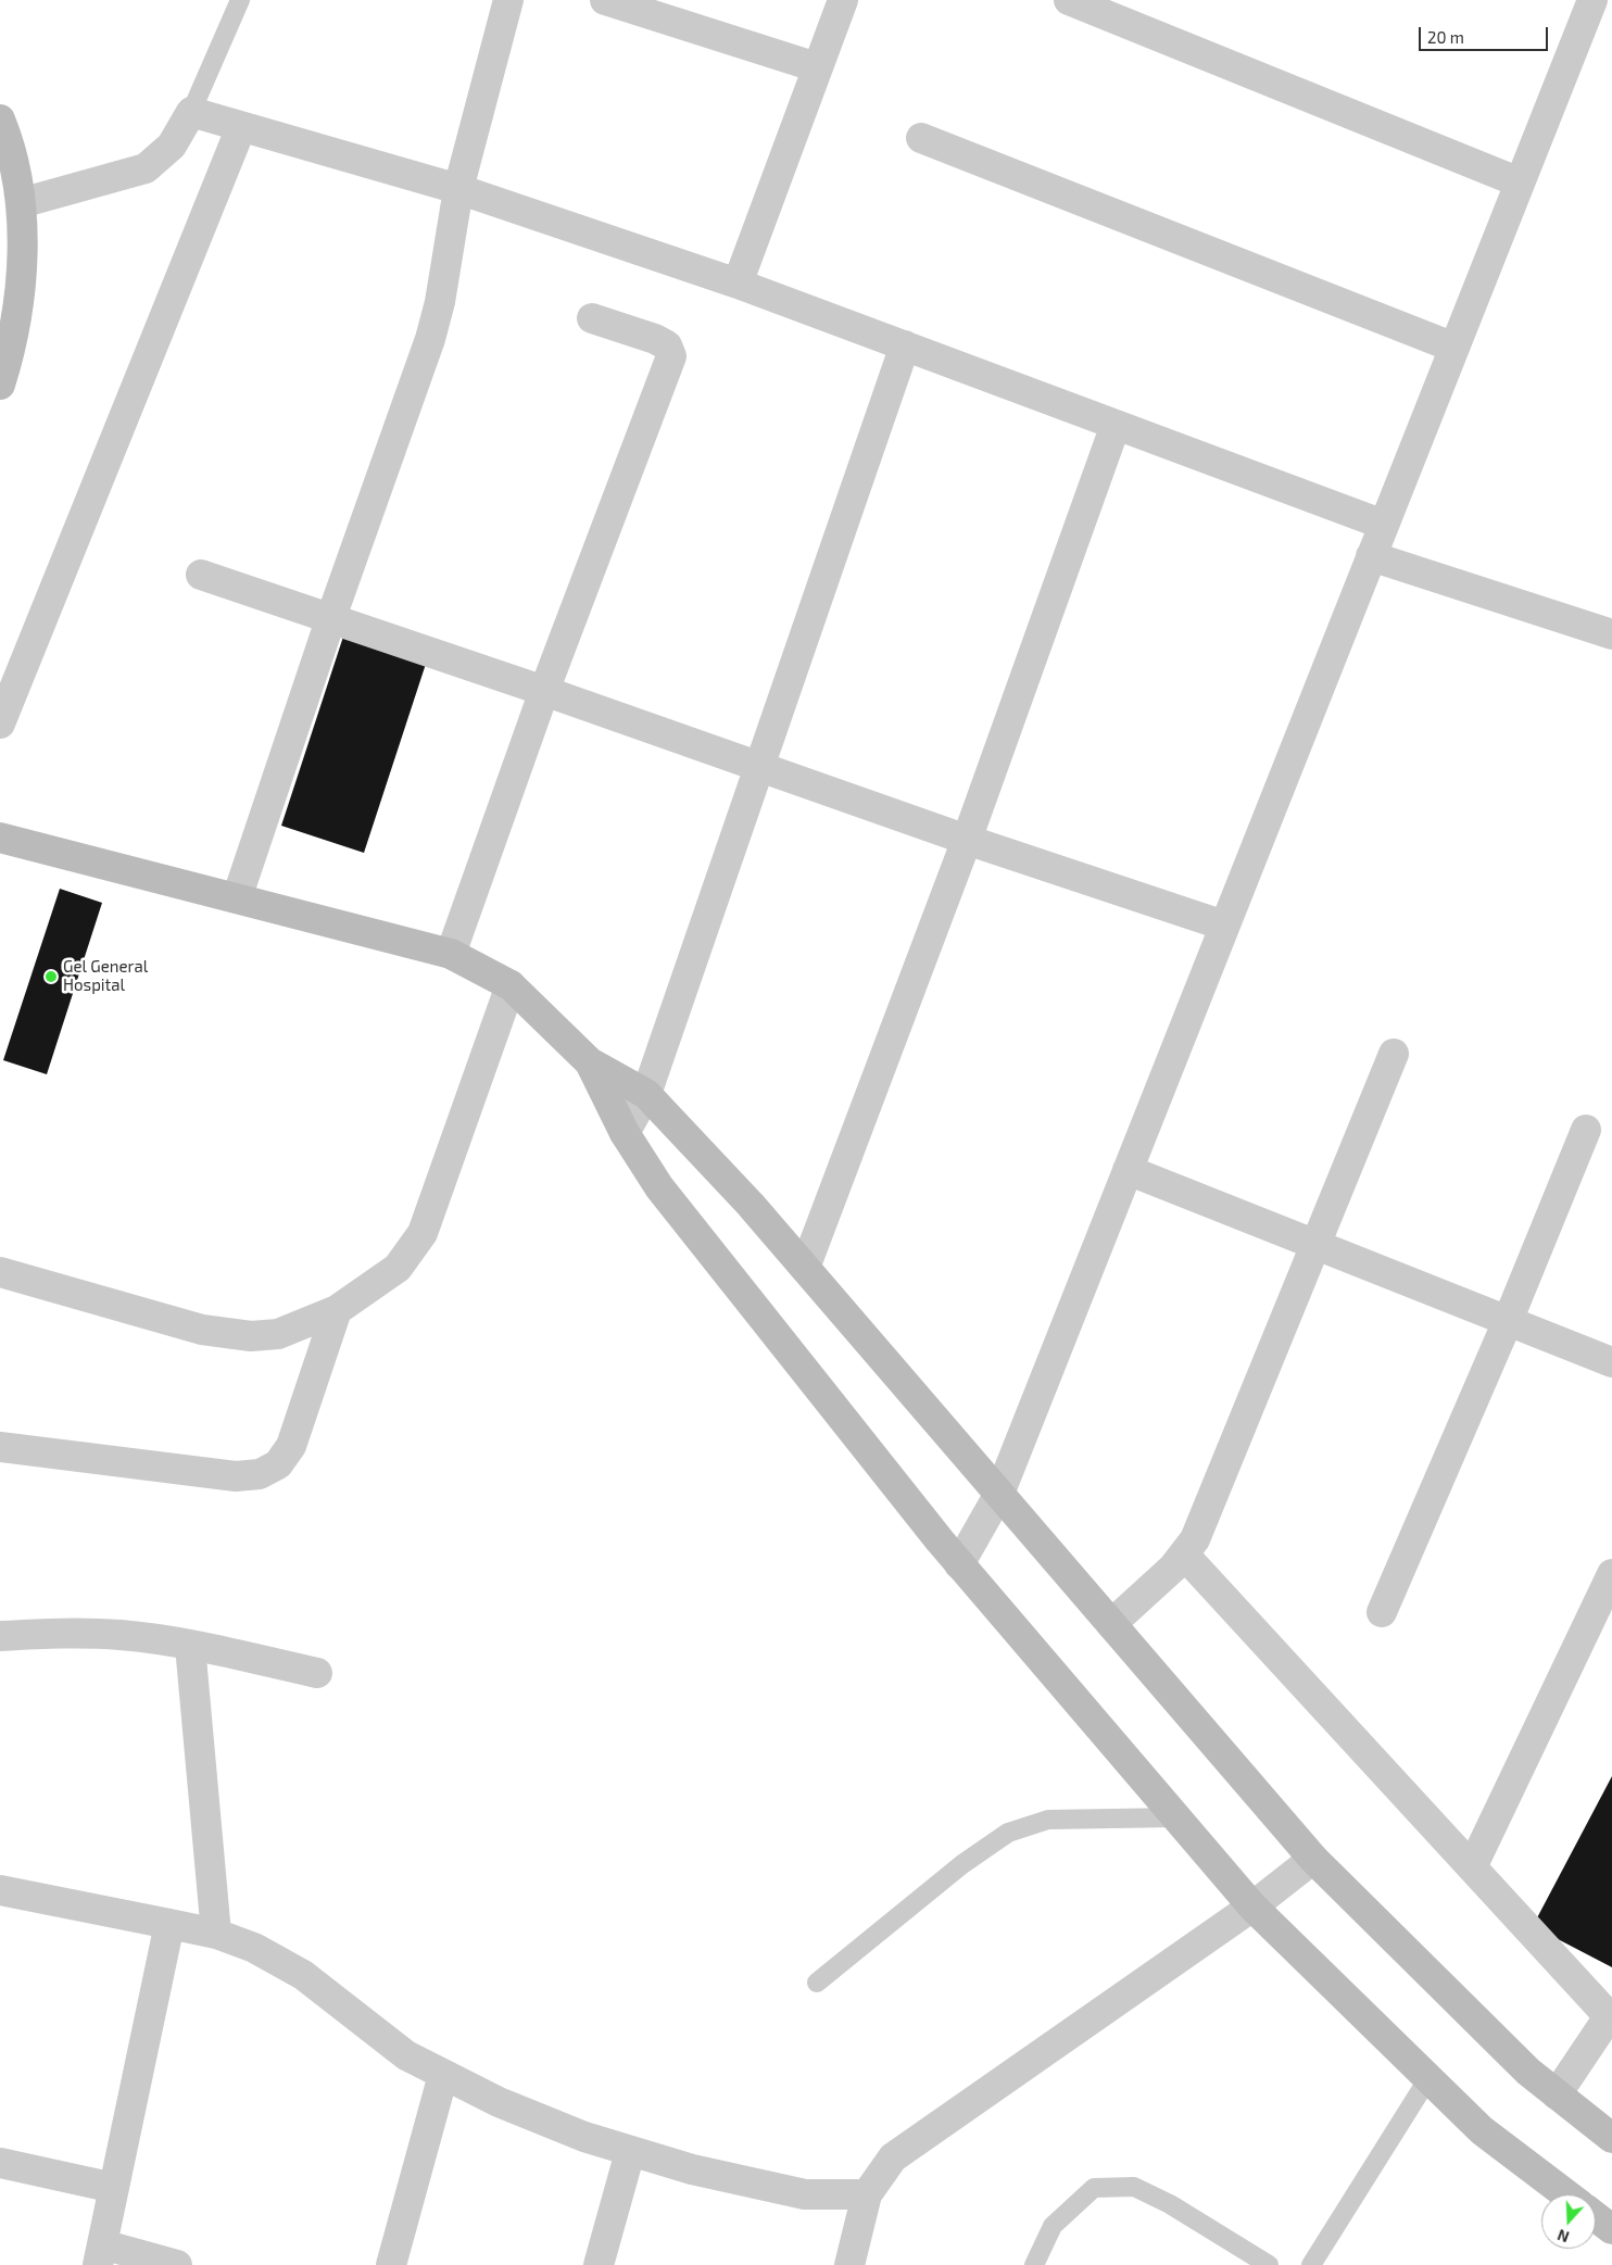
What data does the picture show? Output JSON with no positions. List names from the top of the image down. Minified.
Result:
{"places":["Gel General Hospital"],"scale_bar":"20 m","north":"bottom"}
